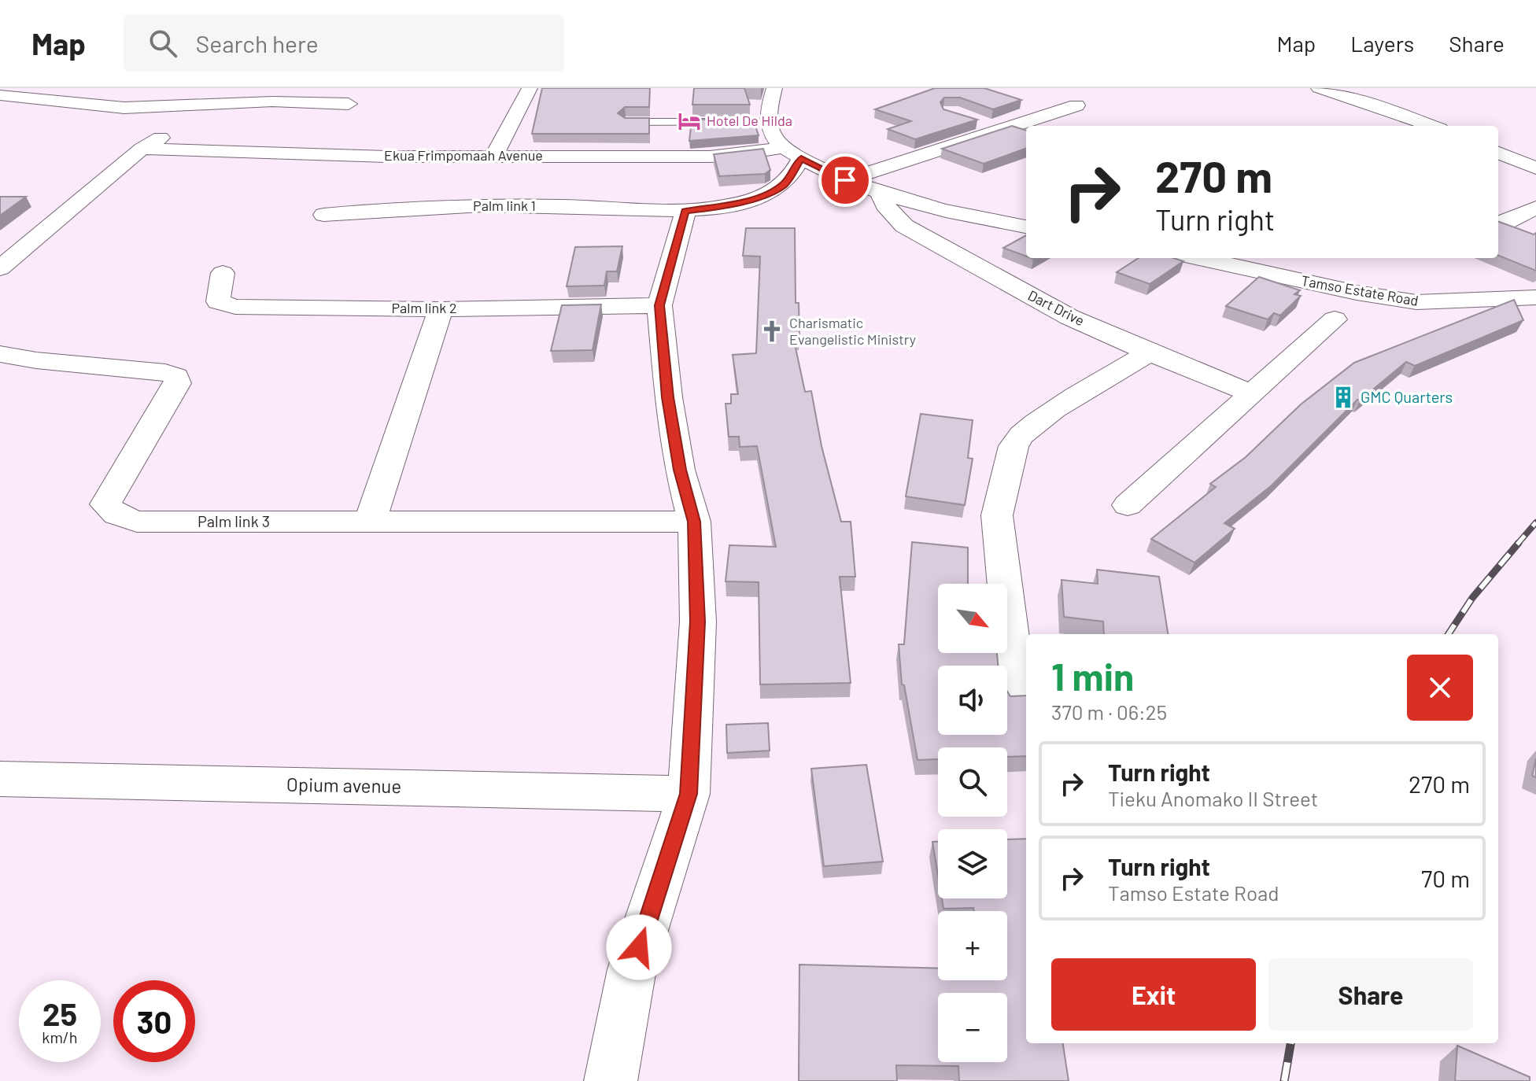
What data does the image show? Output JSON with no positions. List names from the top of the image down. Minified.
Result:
{"streets":{"street":["Ekua Frimpomaah Avenue","Palm link 1","Tamso Estate Road","Palm link 2","Dart Drive","Palm link 3","Opium avenue"]},"crossings":[["Ekua Frimpomaah Avenue","Palm link 1"]],"places":{"hotel":["Hotel De Hilda"],"church":["Charismatic Evangelistic Ministry"],"building":["GMC Quarters"]},"north":"bottom right","page":{"header":"Map","search":"Search here","nav":["Map","Layers","Share"],"turn":["270 m","Turn right"],"map_buttons":["+","−"],"heading":["1 min","370 m · 06:25"],"list":[{"name":"Turn right","note":"Tieku Anomako II Street","value":"270 m"},{"name":"Turn right","note":"Tamso Estate Road","value":"70 m"}],"buttons":["Exit","Share"],"speed":"25 km/h","limit":"30"}}
